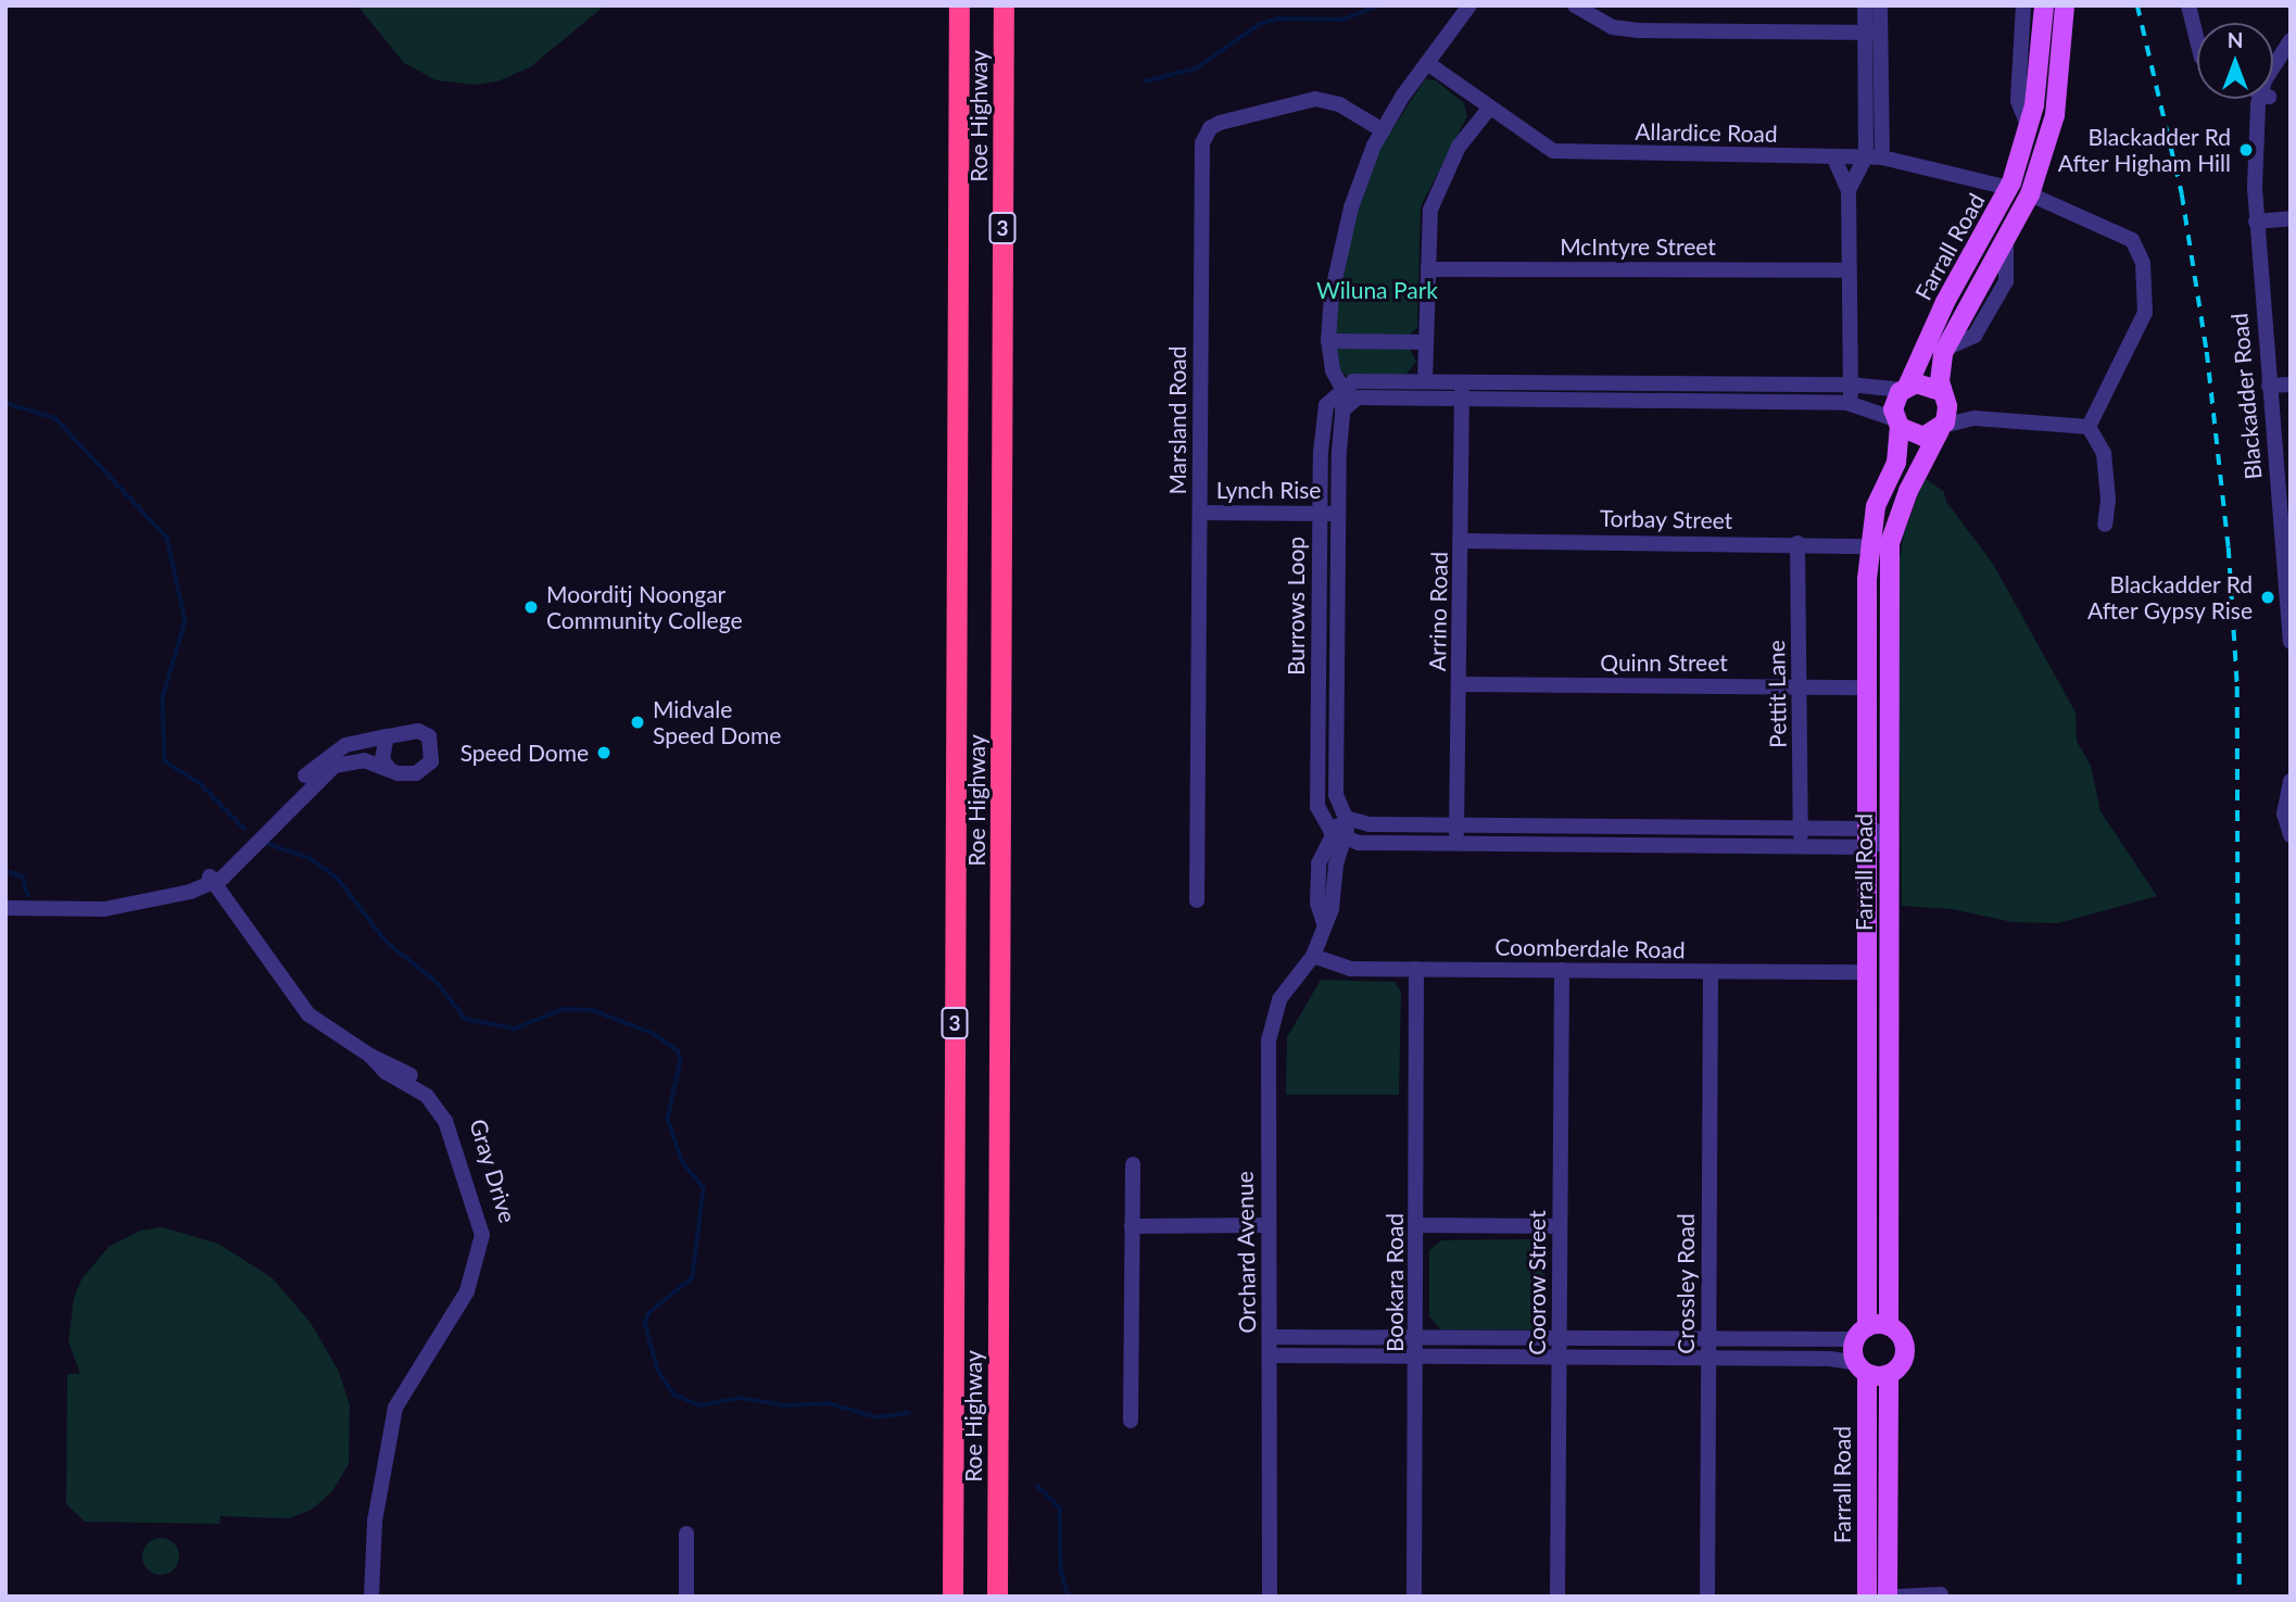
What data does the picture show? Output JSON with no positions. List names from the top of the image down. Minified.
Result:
{"streets":{"highway":["Roe Highway","3"],"main road":["Farrall Road"],"street":["Allardice Road","McIntyre Street","Blackadder Road","Marsland Road","Lynch Rise","Torbay Street","Burrows Loop","Arrino Road","Quinn Street","Pettit Lane","Coomberdale Road","Gray Drive","Orchard Avenue","Bookara Road","Coorow Street","Crossley Road"]},"crossings":[["Allardice Road","Farrall Road"],["Farrall Road","Torbay Street"],["Farrall Road","Quinn Street"],["Farrall Road","Coomberdale Road"],["Marsland Road","Lynch Rise"],["Lynch Rise","Burrows Loop"],["Torbay Street","Arrino Road"],["Torbay Street","Pettit Lane"],["Burrows Loop","Orchard Avenue"],["Arrino Road","Quinn Street"],["Quinn Street","Pettit Lane"],["Coomberdale Road","Orchard Avenue"],["Coomberdale Road","Bookara Road"],["Coomberdale Road","Coorow Street"],["Coomberdale Road","Crossley Road"]],"parks":["Wiluna Park"],"places":["Blackadder Rd After Higham Hill","Blackadder Rd After Gypsy Rise","Moorditj Noongar Community College","Midvale Speed Dome","Speed Dome"],"north":"top"}
